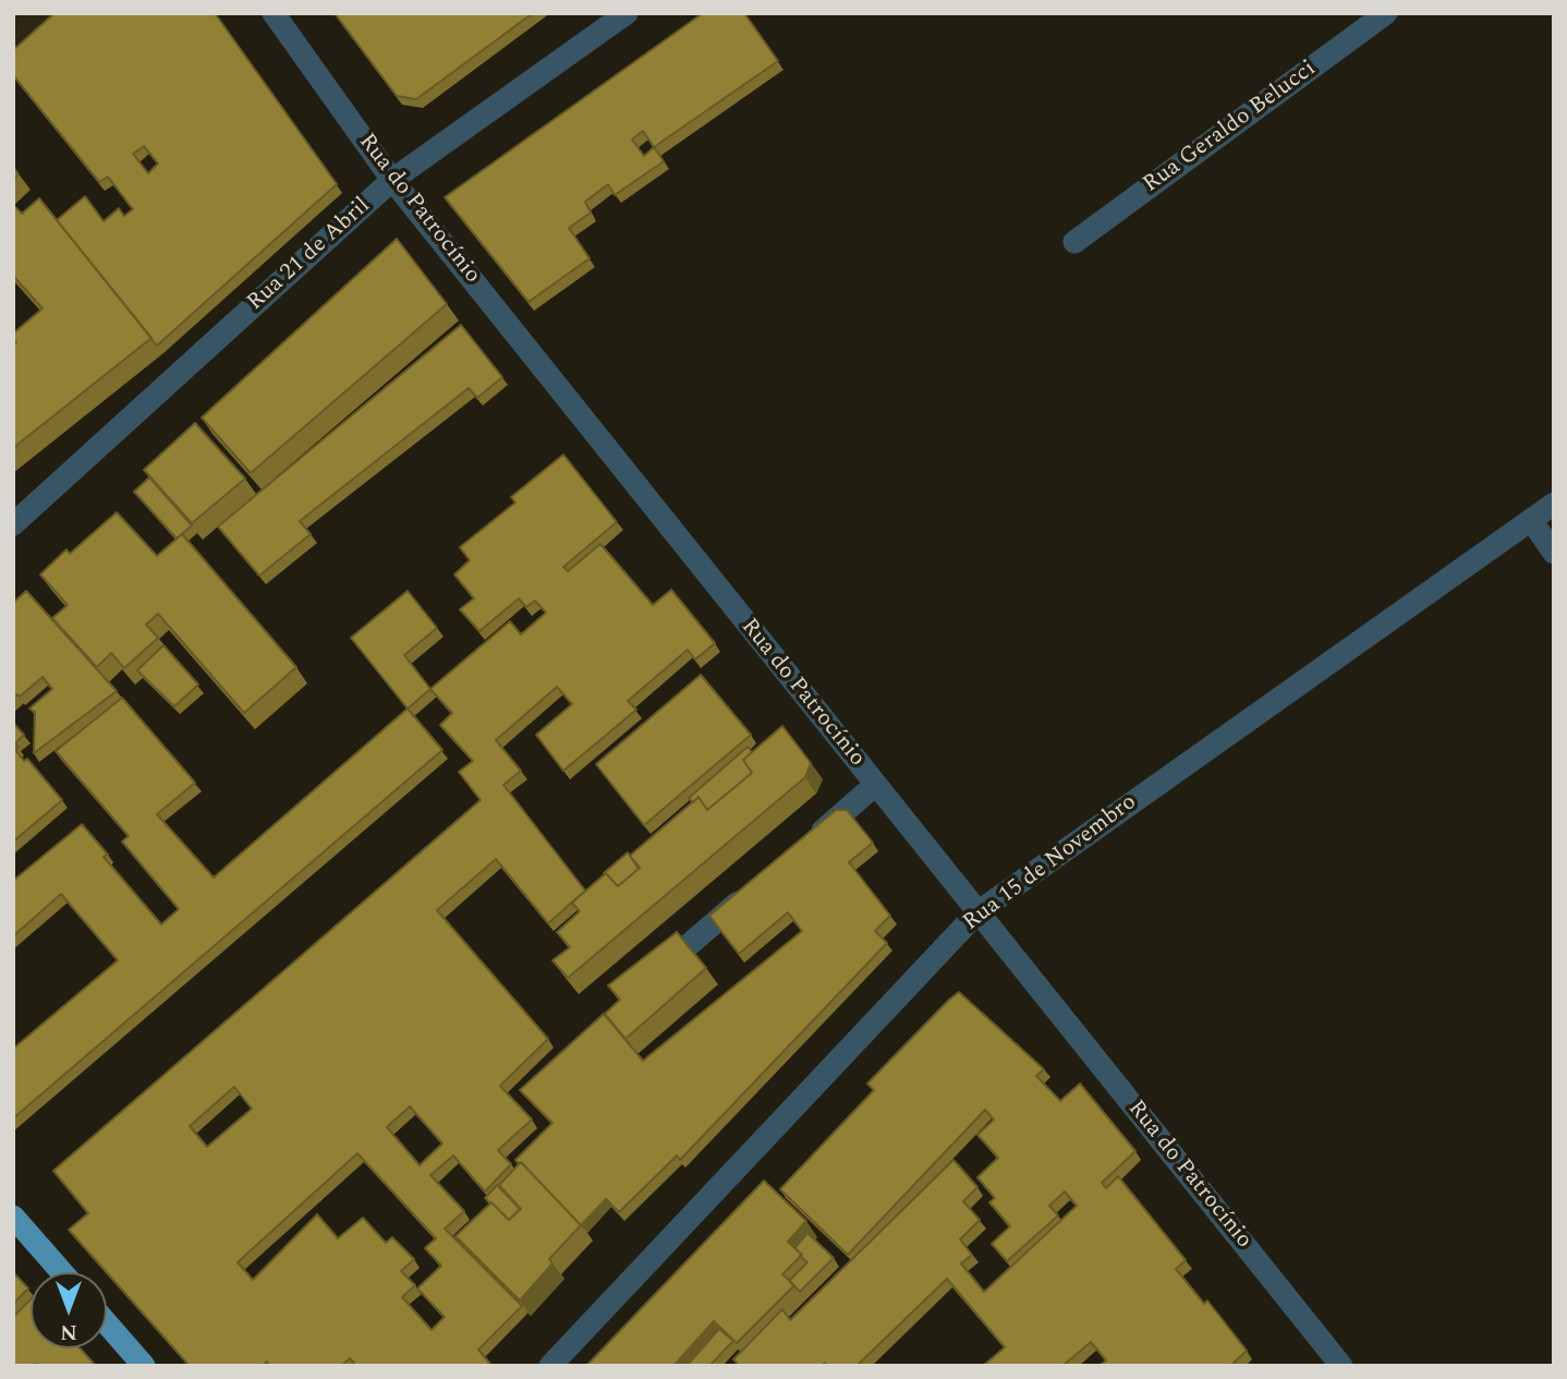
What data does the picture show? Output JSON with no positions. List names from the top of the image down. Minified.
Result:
{"streets":{"street":["Rua Geraldo Belucci","Rua do Patrocínio","Rua 21 de Abril","Rua 15 de Novembro"]},"crossings":[["Rua do Patrocínio","Rua 21 de Abril"],["Rua do Patrocínio","Rua 15 de Novembro"]],"north":"bottom"}
